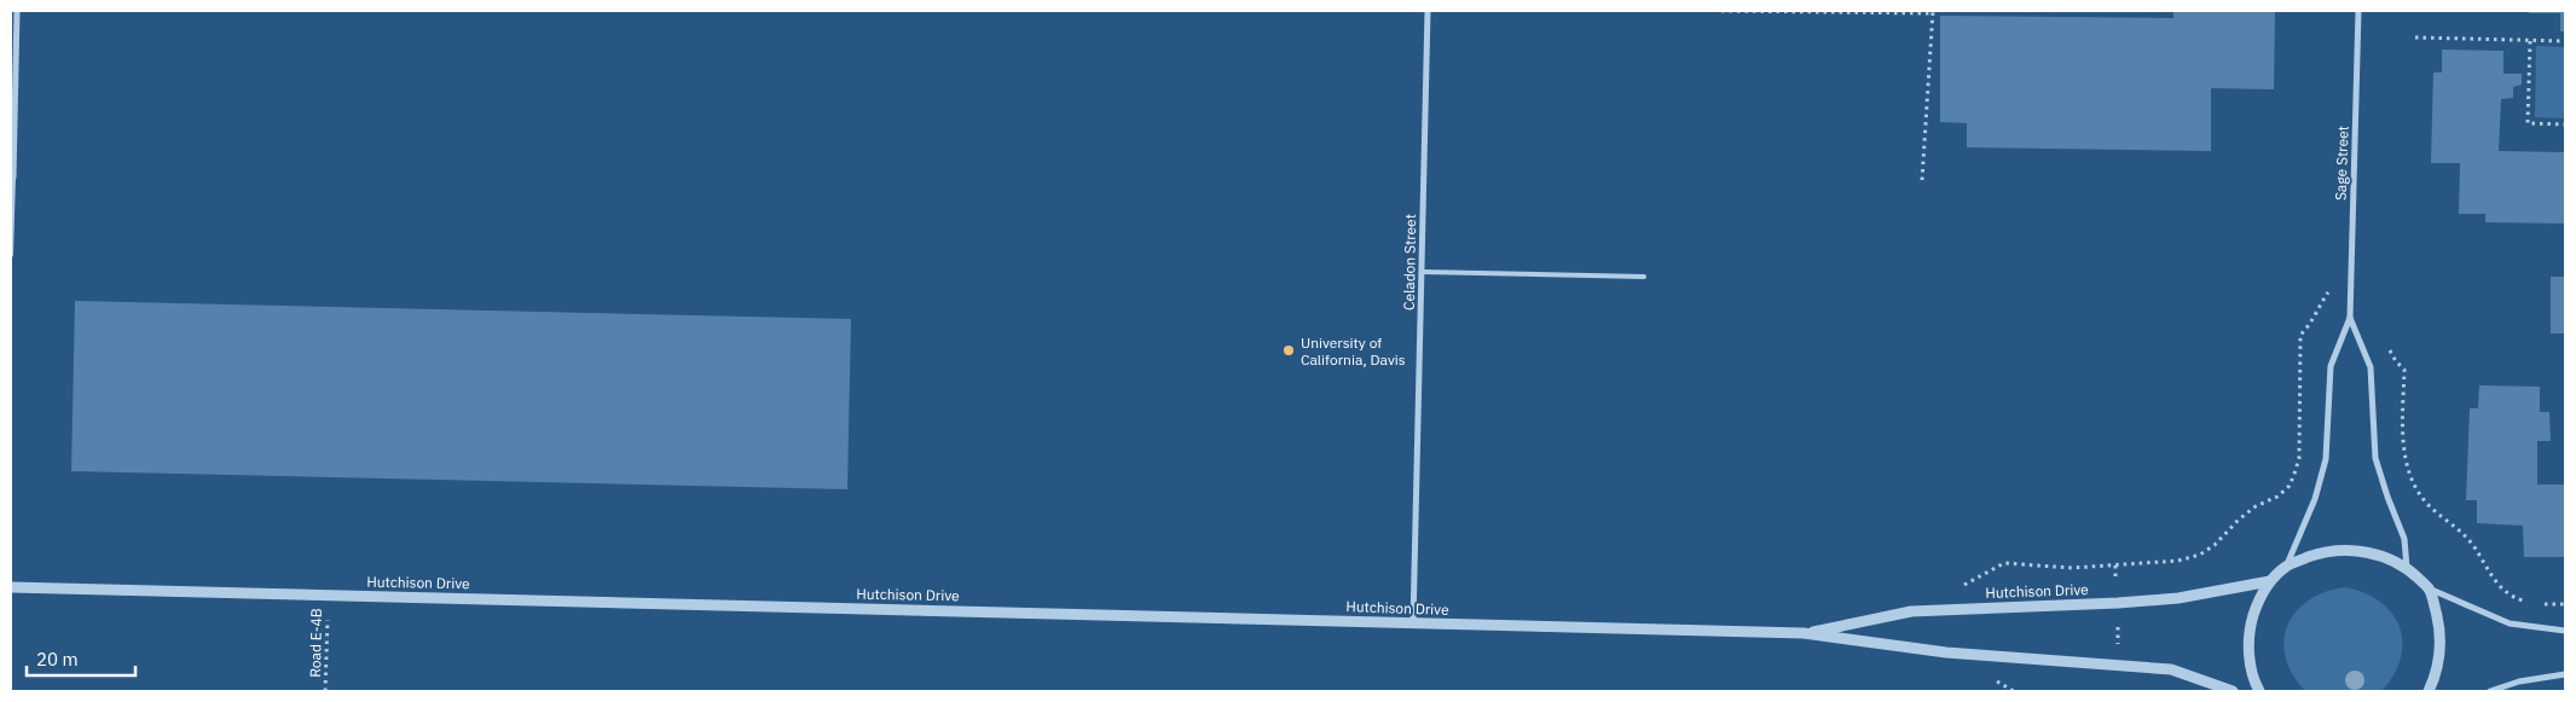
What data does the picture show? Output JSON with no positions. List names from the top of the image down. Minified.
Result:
{"streets":{"street":["Sage Street","Celadon Street","Hutchison Drive"],"path":["Road E-4B"]},"crossings":[["Celadon Street","Hutchison Drive"],["Hutchison Drive","Road E-4B"]],"places":["University of California, Davis"],"scale_bar":"20 m"}
